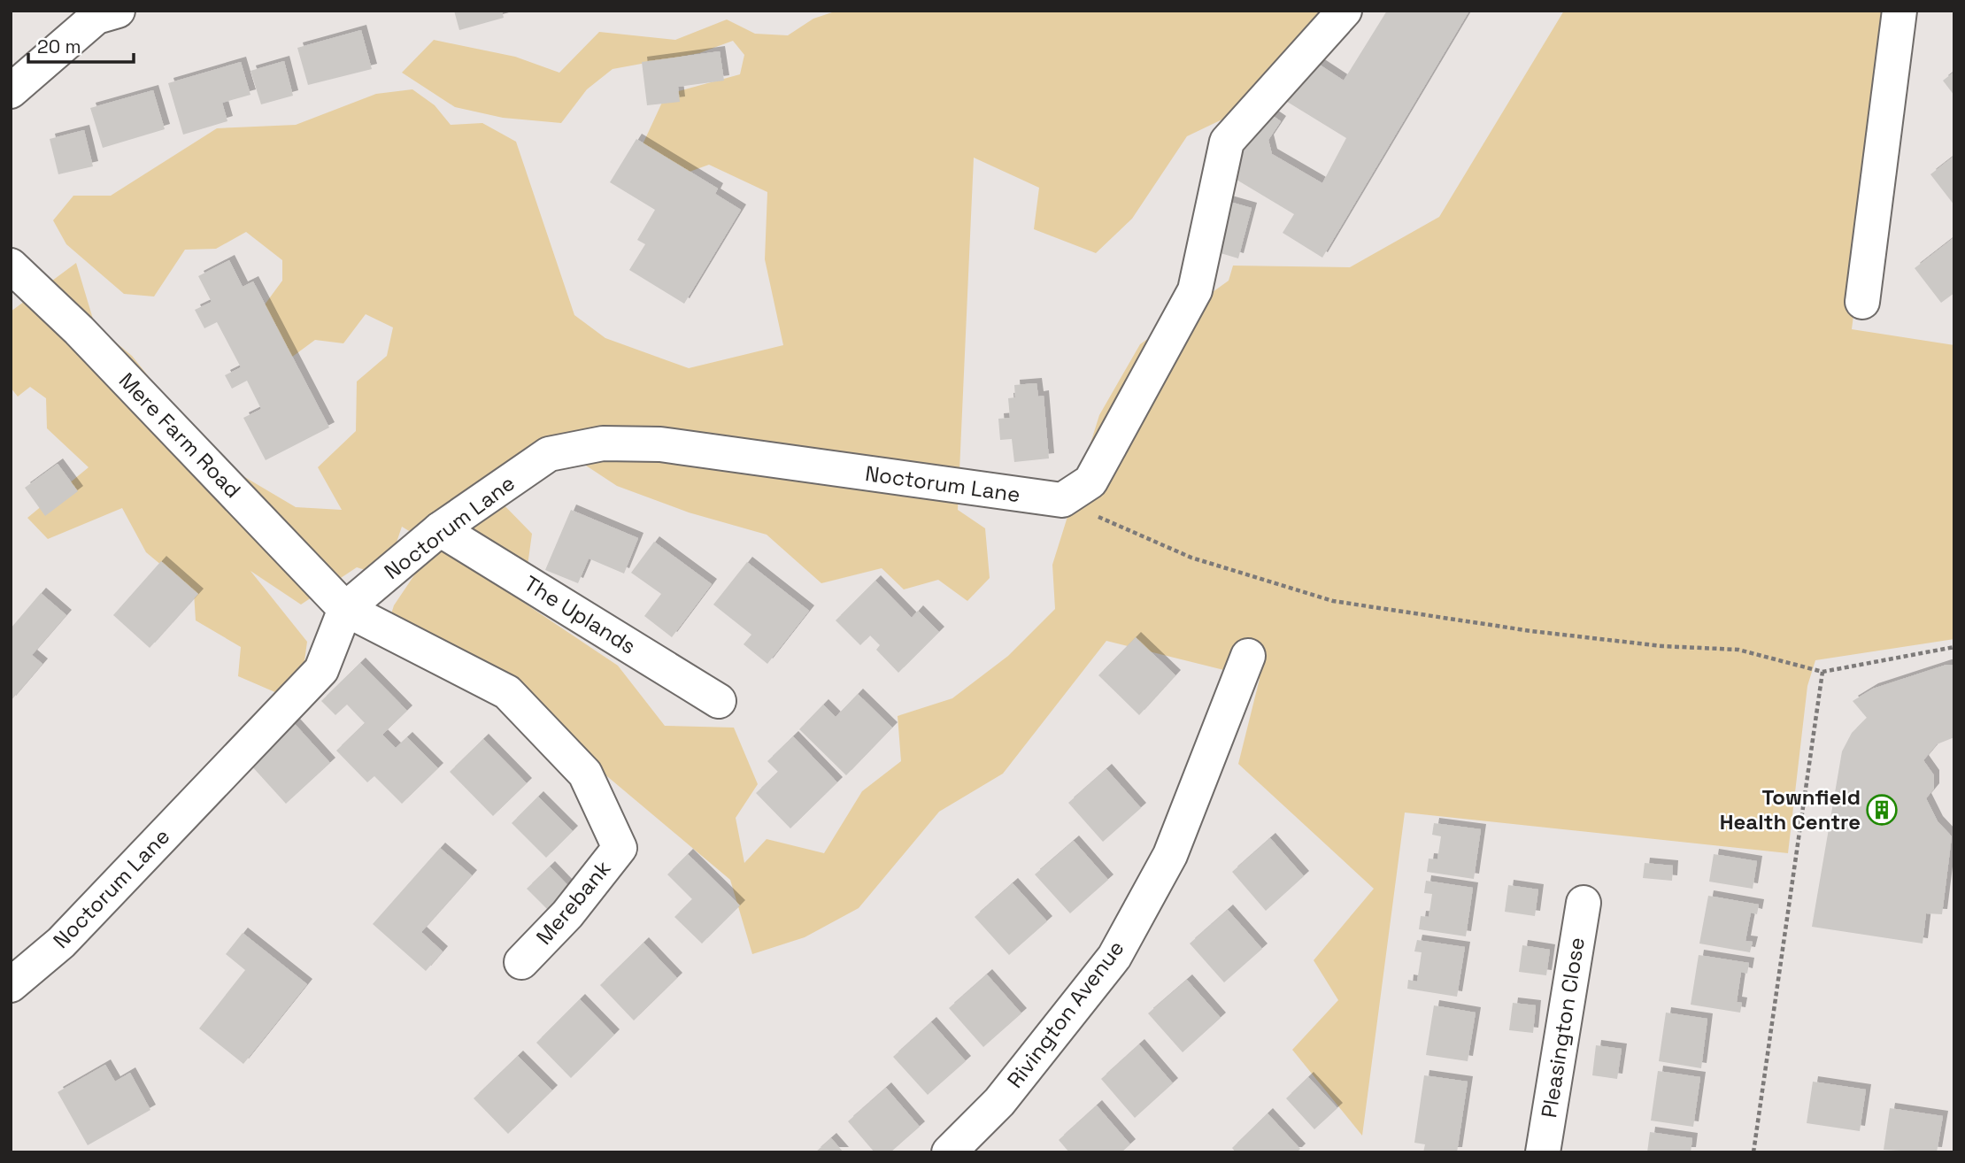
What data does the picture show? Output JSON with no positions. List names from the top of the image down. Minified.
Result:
{"streets":{"street":["Mere Farm Road","Noctorum Lane","The Uplands","Merebank","Rivington Avenue","Pleasington Close"]},"crossings":[["Mere Farm Road","Noctorum Lane"],["Mere Farm Road","Merebank"],["Noctorum Lane","The Uplands"]],"places":{"building":["Townfield Health Centre"]},"scale_bar":"20 m"}
